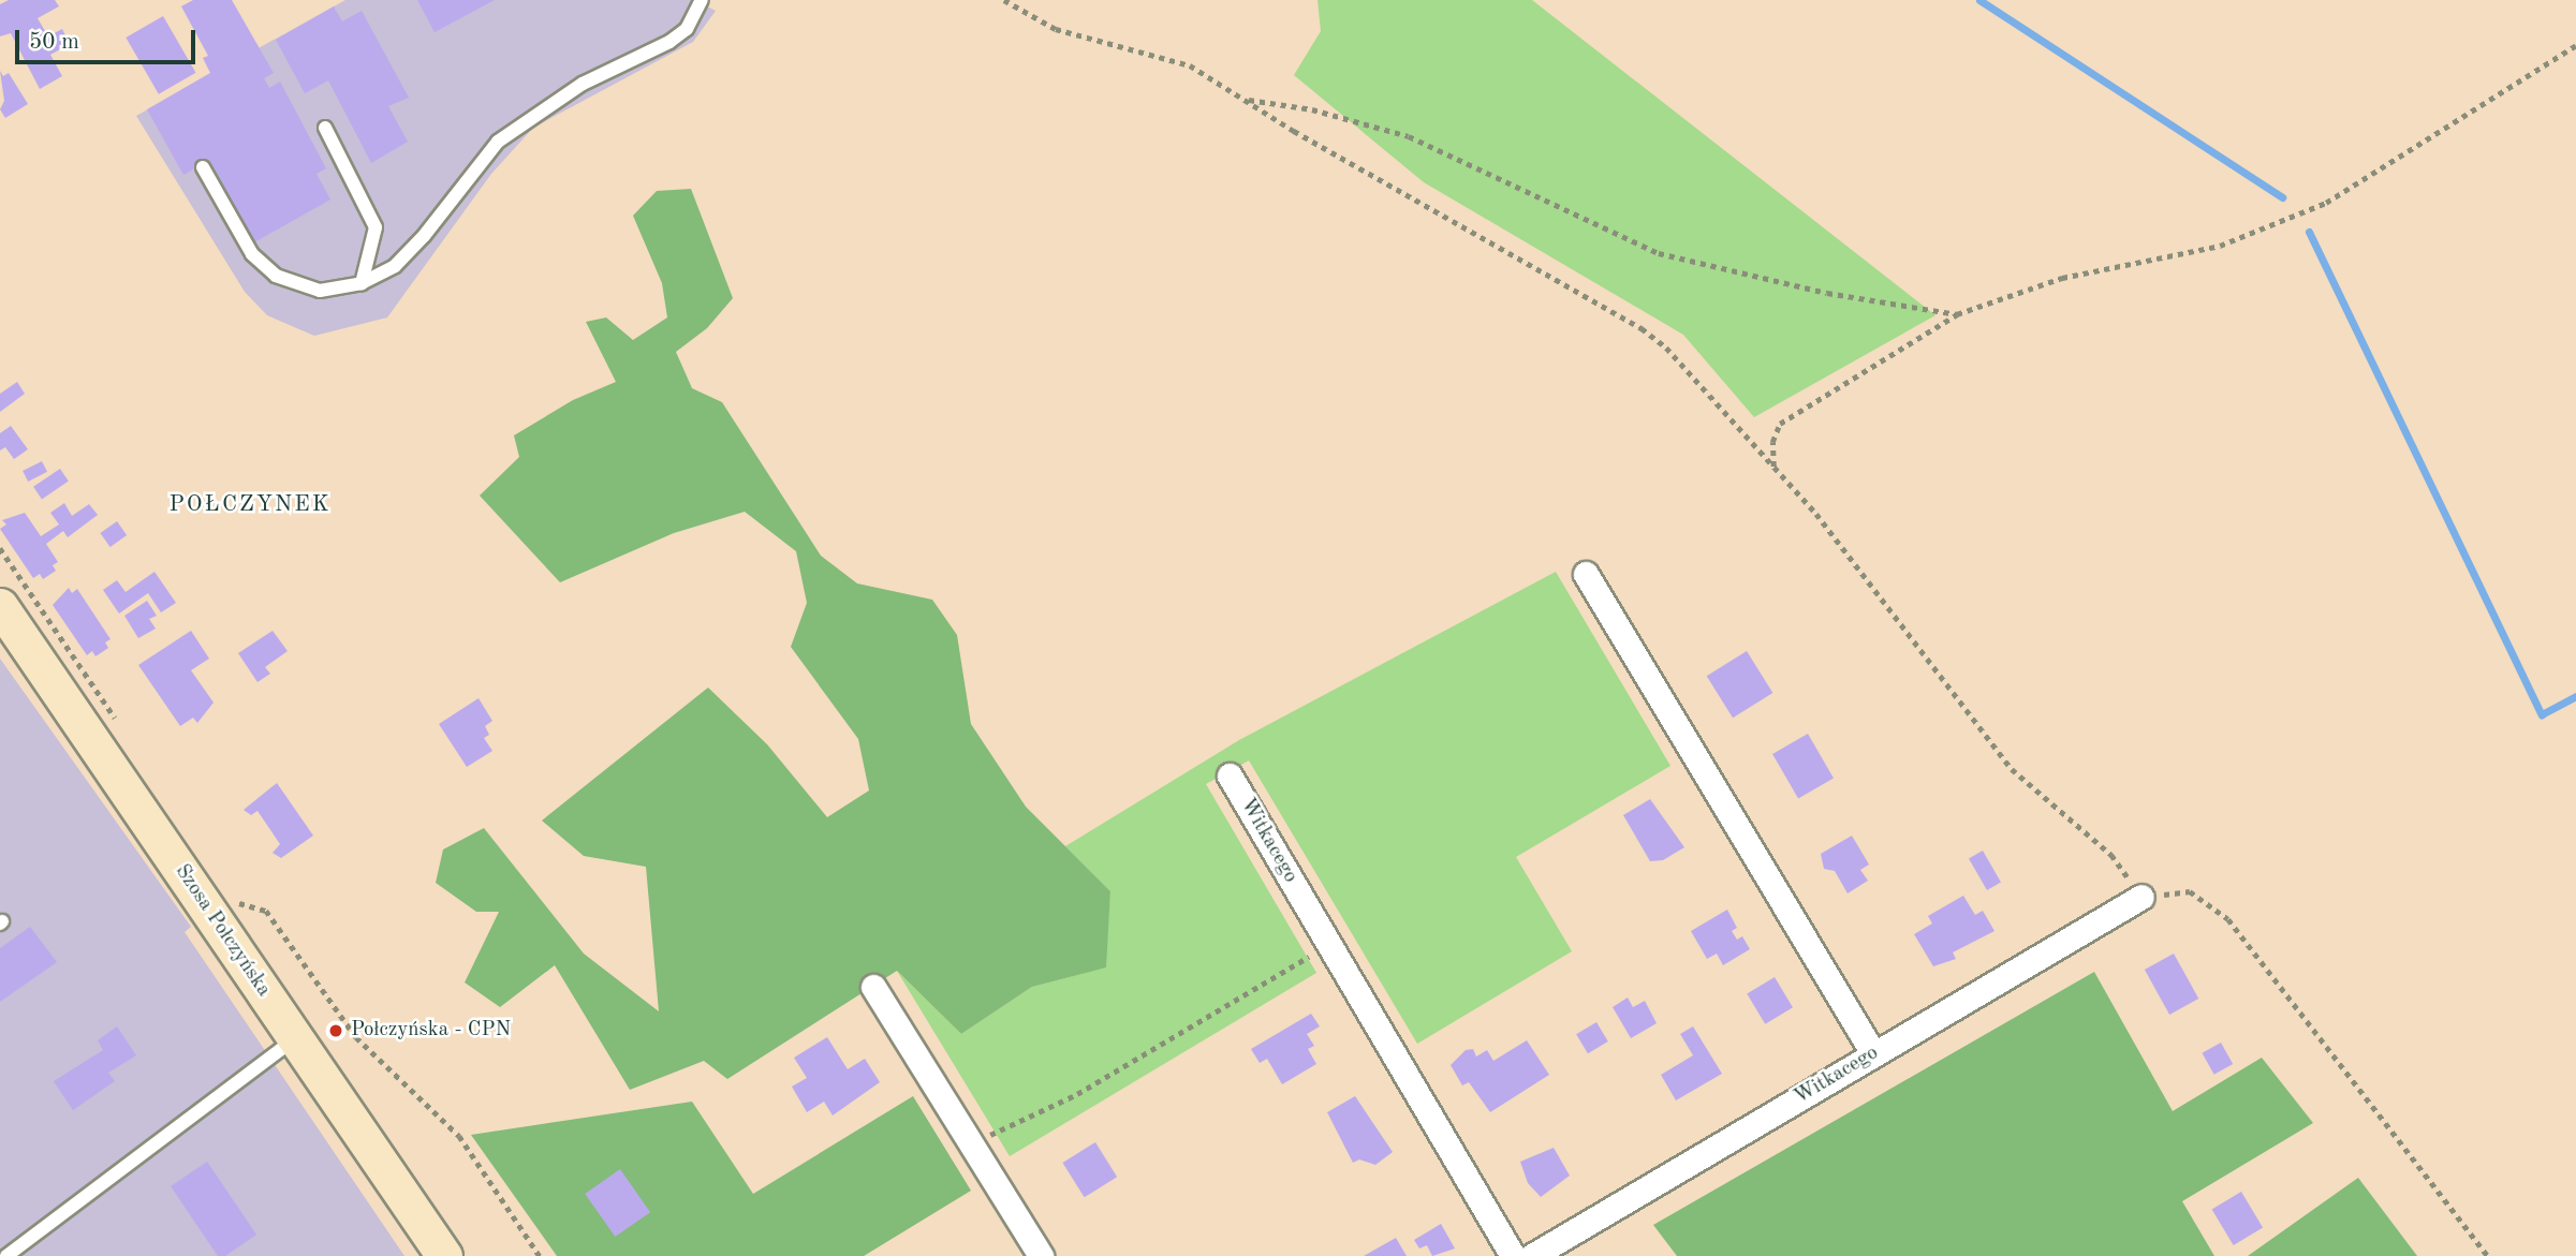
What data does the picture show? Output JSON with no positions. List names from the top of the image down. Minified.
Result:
{"streets":{"main road":["Szosa Połczyńska"],"street":["Witkacego"]},"districts":["POŁCZYNEK"],"places":["Połczyńska - CPN"],"scale_bar":"50 m"}
